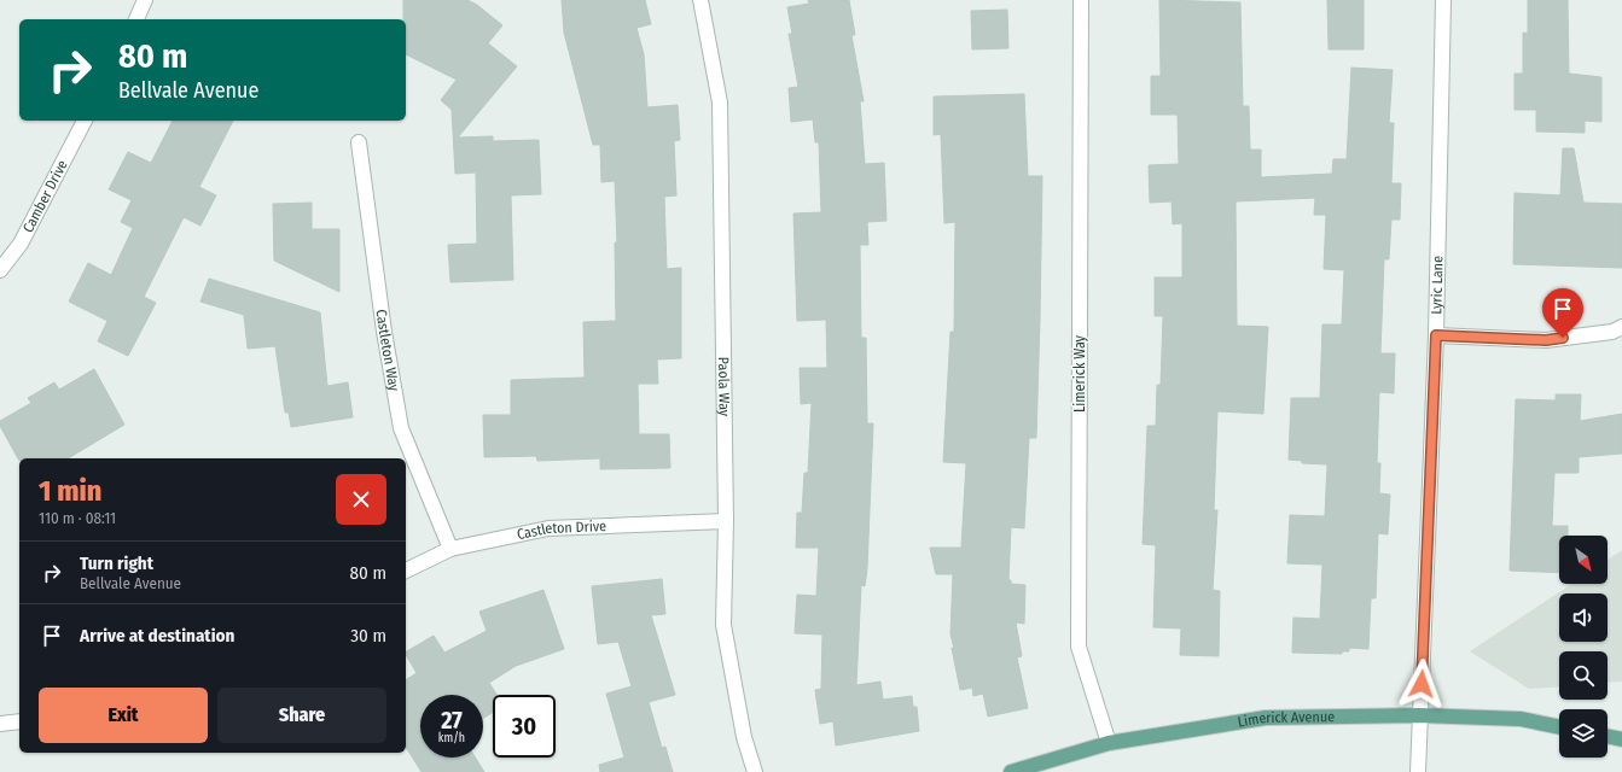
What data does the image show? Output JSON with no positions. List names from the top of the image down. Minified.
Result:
{"streets":{"main road":["Limerick Avenue"],"street":["Camber Drive","Lyric Lane","Castleton Way","Limerick Way","Paola Way","Castleton Drive"]},"crossings":[["Lyric Lane","Limerick Avenue"],["Castleton Way","Castleton Drive"],["Limerick Way","Limerick Avenue"],["Paola Way","Castleton Drive"]],"north":"bottom right","page":{"turn":["80 m","Bellvale Avenue"],"heading":["1 min","110 m · 08:11"],"list":[{"name":"Turn right","note":"Bellvale Avenue","value":"80 m"},{"name":"Arrive at destination","value":"30 m"}],"buttons":["Exit","Share"],"speed":"27 km/h","limit":"30"}}
